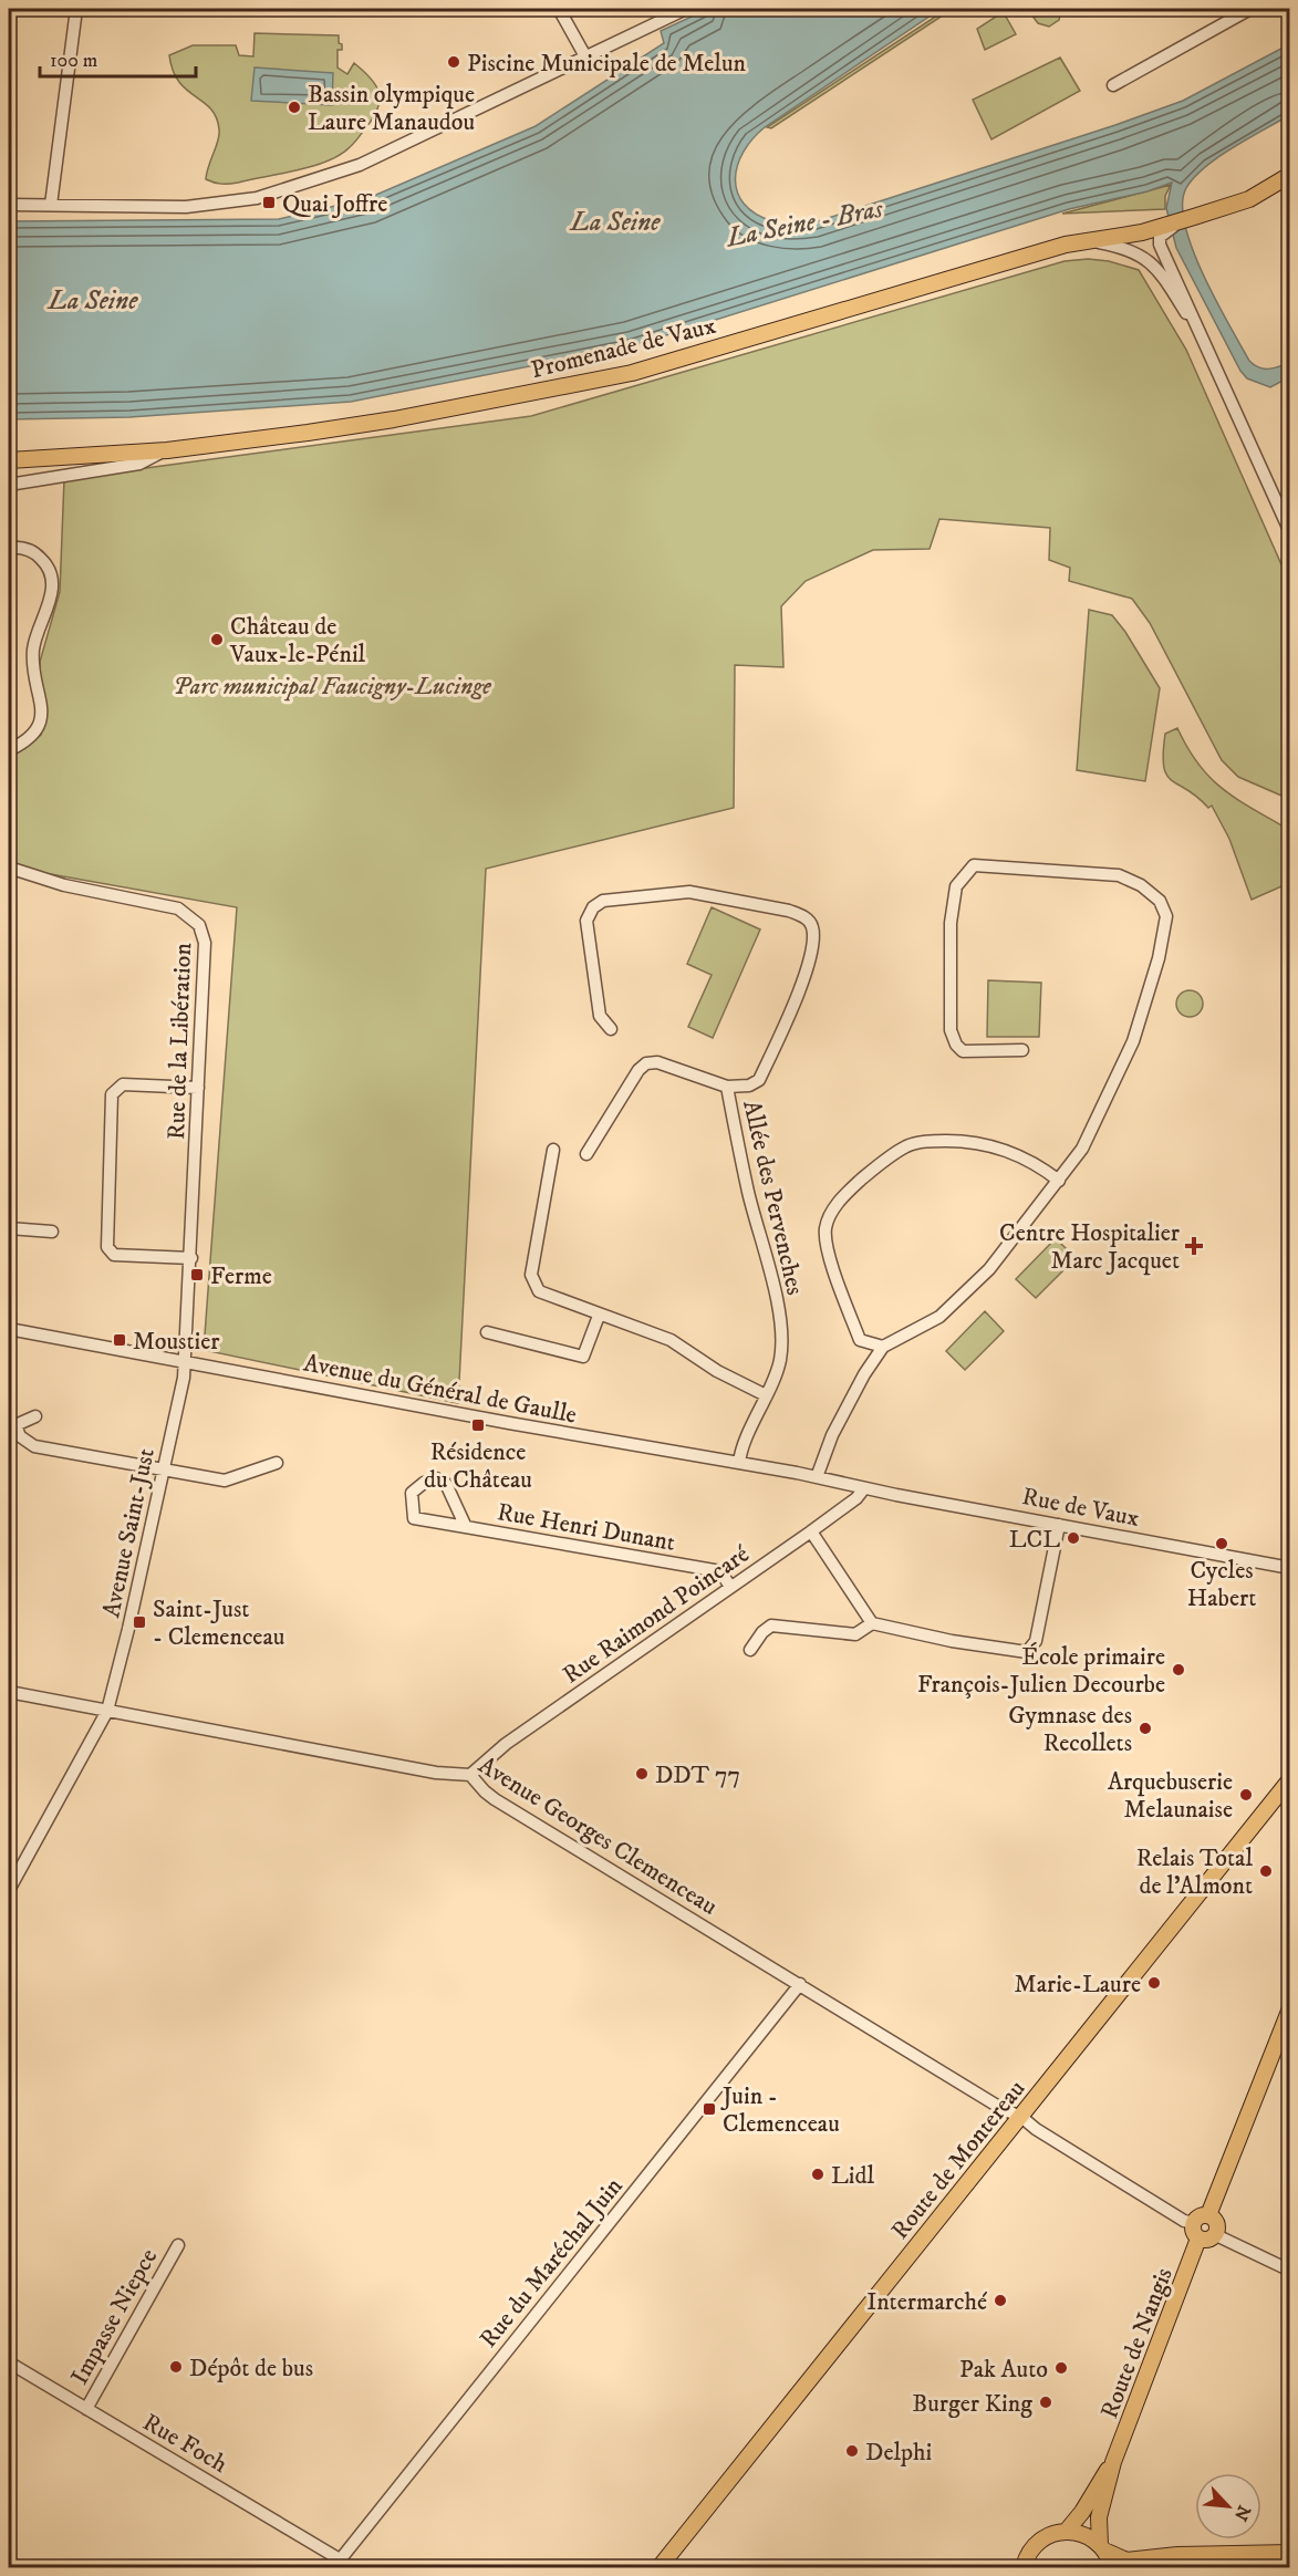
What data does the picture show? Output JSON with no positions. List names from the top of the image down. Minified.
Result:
{"streets":{"main road":["Promenade de Vaux","Route de Montereau","Route de Nangis"],"street":["Rue de la Libération","Allée des Pervenches","Avenue du Général de Gaulle","Rue de Vaux","Rue Henri Dunant","Avenue Saint-Just","Rue Raimond Poincaré","Avenue Georges Clemenceau","Rue du Maréchal Juin","Impasse Niepce","Rue Foch"]},"crossings":[["Rue de la Libération","Avenue du Général de Gaulle"],["Rue de la Libération","Avenue Saint-Just"],["Allée des Pervenches","Avenue du Général de Gaulle"],["Avenue du Général de Gaulle","Rue de Vaux"],["Avenue du Général de Gaulle","Avenue Saint-Just"],["Avenue du Général de Gaulle","Rue Raimond Poincaré"],["Rue de Vaux","Rue Raimond Poincaré"],["Rue Henri Dunant","Rue Raimond Poincaré"],["Avenue Saint-Just","Avenue Georges Clemenceau"],["Rue Raimond Poincaré","Avenue Georges Clemenceau"],["Avenue Georges Clemenceau","Route de Montereau"],["Avenue Georges Clemenceau","Rue du Maréchal Juin"],["Avenue Georges Clemenceau","Route de Nangis"],["Rue du Maréchal Juin","Rue Foch"],["Impasse Niepce","Rue Foch"]],"water":["La Seine","La Seine - Bras"],"parks":["Parc municipal Faucigny-Lucinge"],"places":{"other":["Piscine Municipale de Melun","Bassin olympique Laure Manaudou","Château de Vaux-le-Pénil","LCL","Cycles Habert","École primaire François-Julien Decourbe","Gymnase des Recollets","DDT 77","Arquebuserie Melaunaise","Relais Total de l'Almont","Marie-Laure","Lidl","Intermarché","Dépôt de bus","Pak Auto","Burger King","Delphi"],"transit":["Quai Joffre","Ferme","Moustier","Résidence du Château","Saint-Just - Clemenceau","Juin - Clemenceau"],"health":["Centre Hospitalier Marc Jacquet"]},"scale_bar":"100 m","north":"bottom right"}
